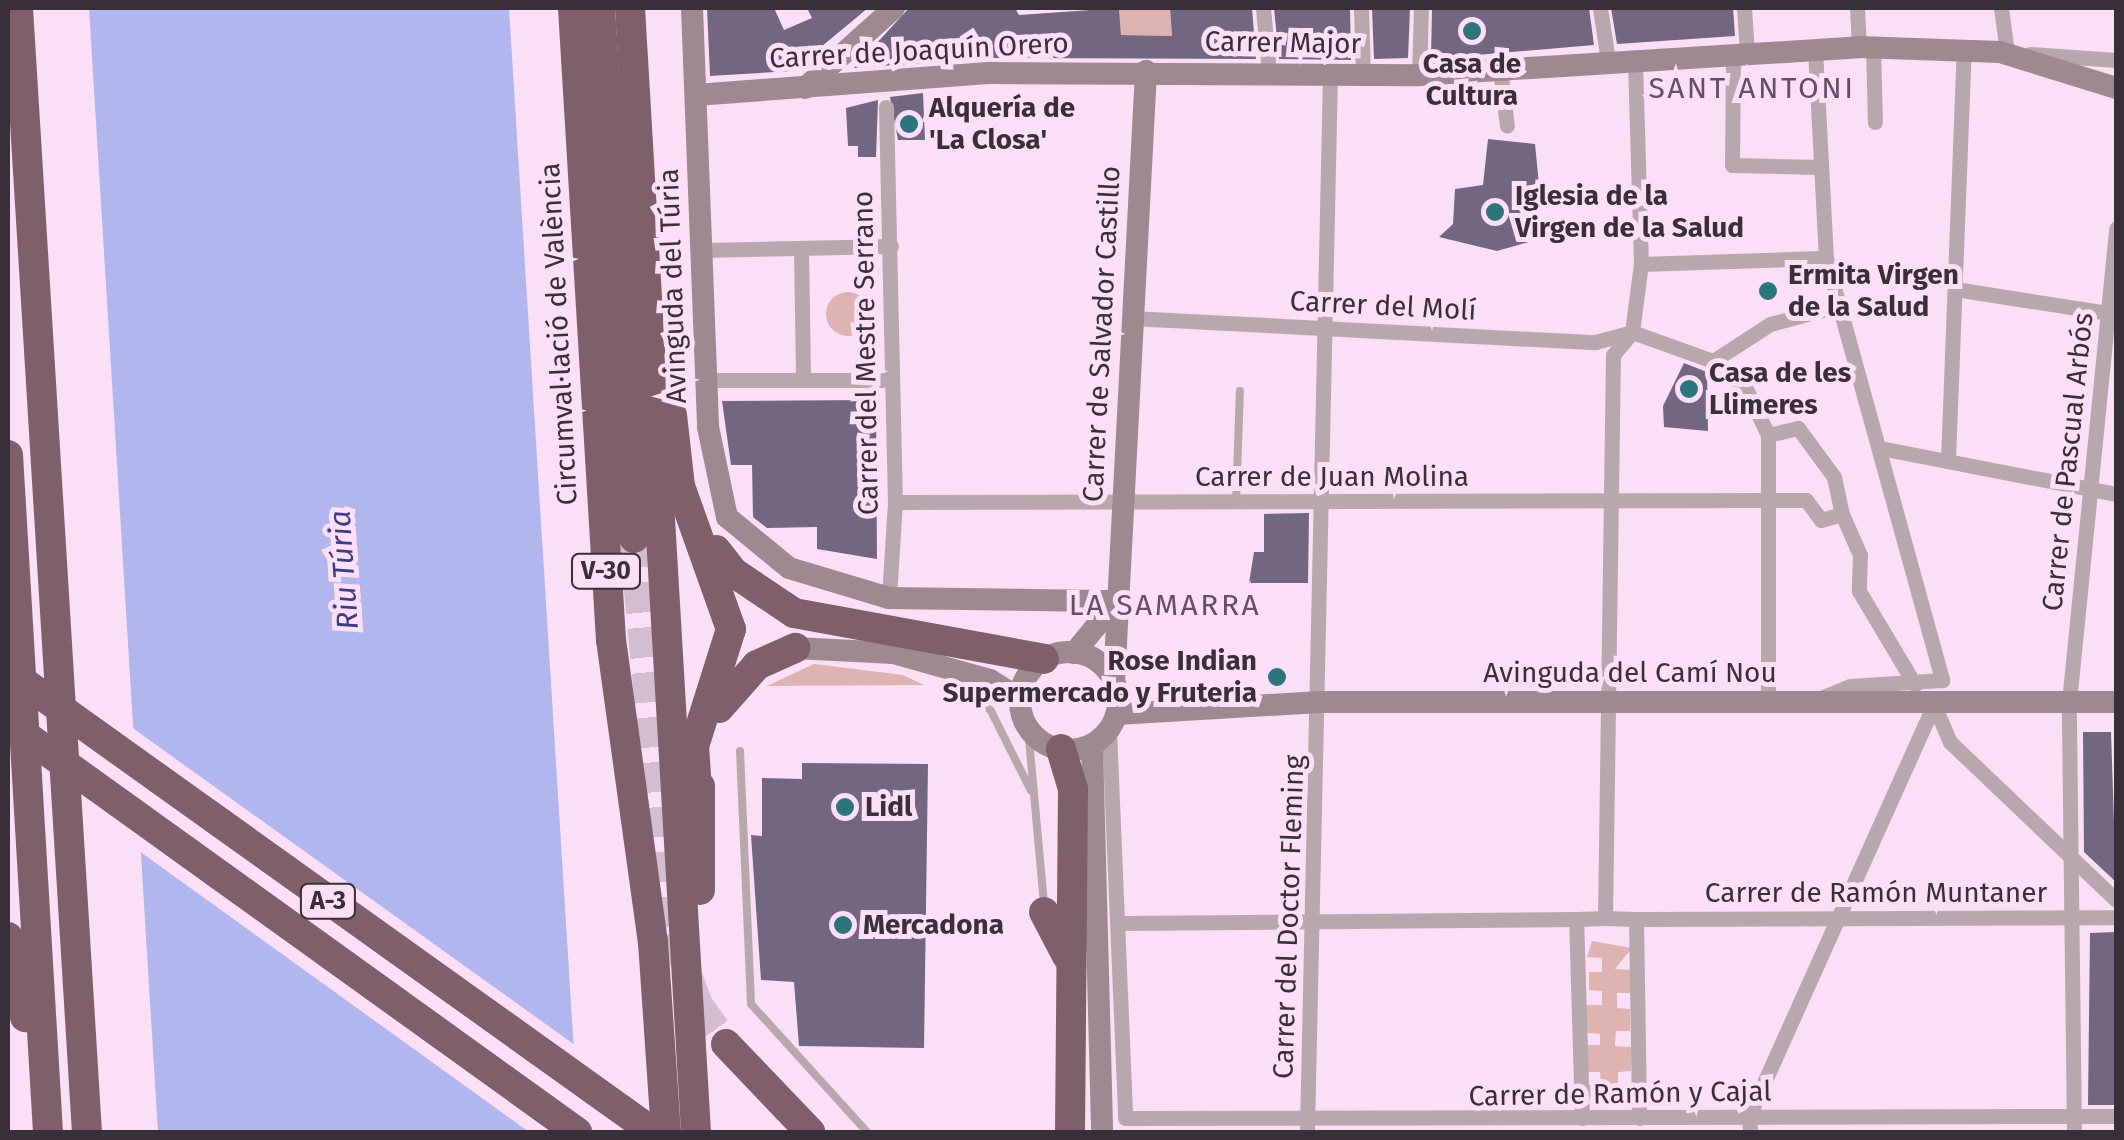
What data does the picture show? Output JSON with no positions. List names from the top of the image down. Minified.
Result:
{"streets":{"highway":["Circumval·lació de València","V-30","A-3"],"street":["Carrer Major","Carrer de Joaquín Orero","Avinguda del Túria","Carrer del Molí","Carrer de Salvador Castillo","Carrer del Mestre Serrano","Carrer de Pascual Arbós","Carrer de Juan Molina","Avinguda del Camí Nou","Carrer de Ramón Muntaner","Carrer del Doctor Fleming","Carrer de Ramón y Cajal"]},"crossings":[["Carrer Major","Carrer de Joaquín Orero"],["Carrer Major","Carrer de Salvador Castillo"],["Carrer Major","Carrer del Doctor Fleming"],["Carrer de Joaquín Orero","Avinguda del Túria"],["Carrer de Joaquín Orero","Carrer de Salvador Castillo"],["Avinguda del Túria","Carrer del Mestre Serrano"],["Carrer del Molí","Carrer de Salvador Castillo"],["Carrer del Molí","Carrer del Doctor Fleming"],["Carrer de Salvador Castillo","Carrer de Juan Molina"],["Carrer de Salvador Castillo","Avinguda del Camí Nou"],["Carrer del Mestre Serrano","Carrer de Juan Molina"],["Carrer de Pascual Arbós","Avinguda del Camí Nou"],["Carrer de Pascual Arbós","Carrer de Ramón Muntaner"],["Carrer de Pascual Arbós","Carrer de Ramón y Cajal"],["Carrer de Juan Molina","Carrer del Doctor Fleming"],["Avinguda del Camí Nou","Carrer del Doctor Fleming"],["Carrer del Doctor Fleming","Carrer de Ramón y Cajal"]],"districts":["SANT ANTONI","LA SAMARRA"],"water":["Riu Túria"],"places":["Casa de Cultura","Alquería de 'La Closa'","Iglesia de la Virgen de la Salud","Ermita Virgen de la Salud","Casa de les Llimeres","Rose Indian Supermercado y Fruteria","Lidl","Mercadona"]}
